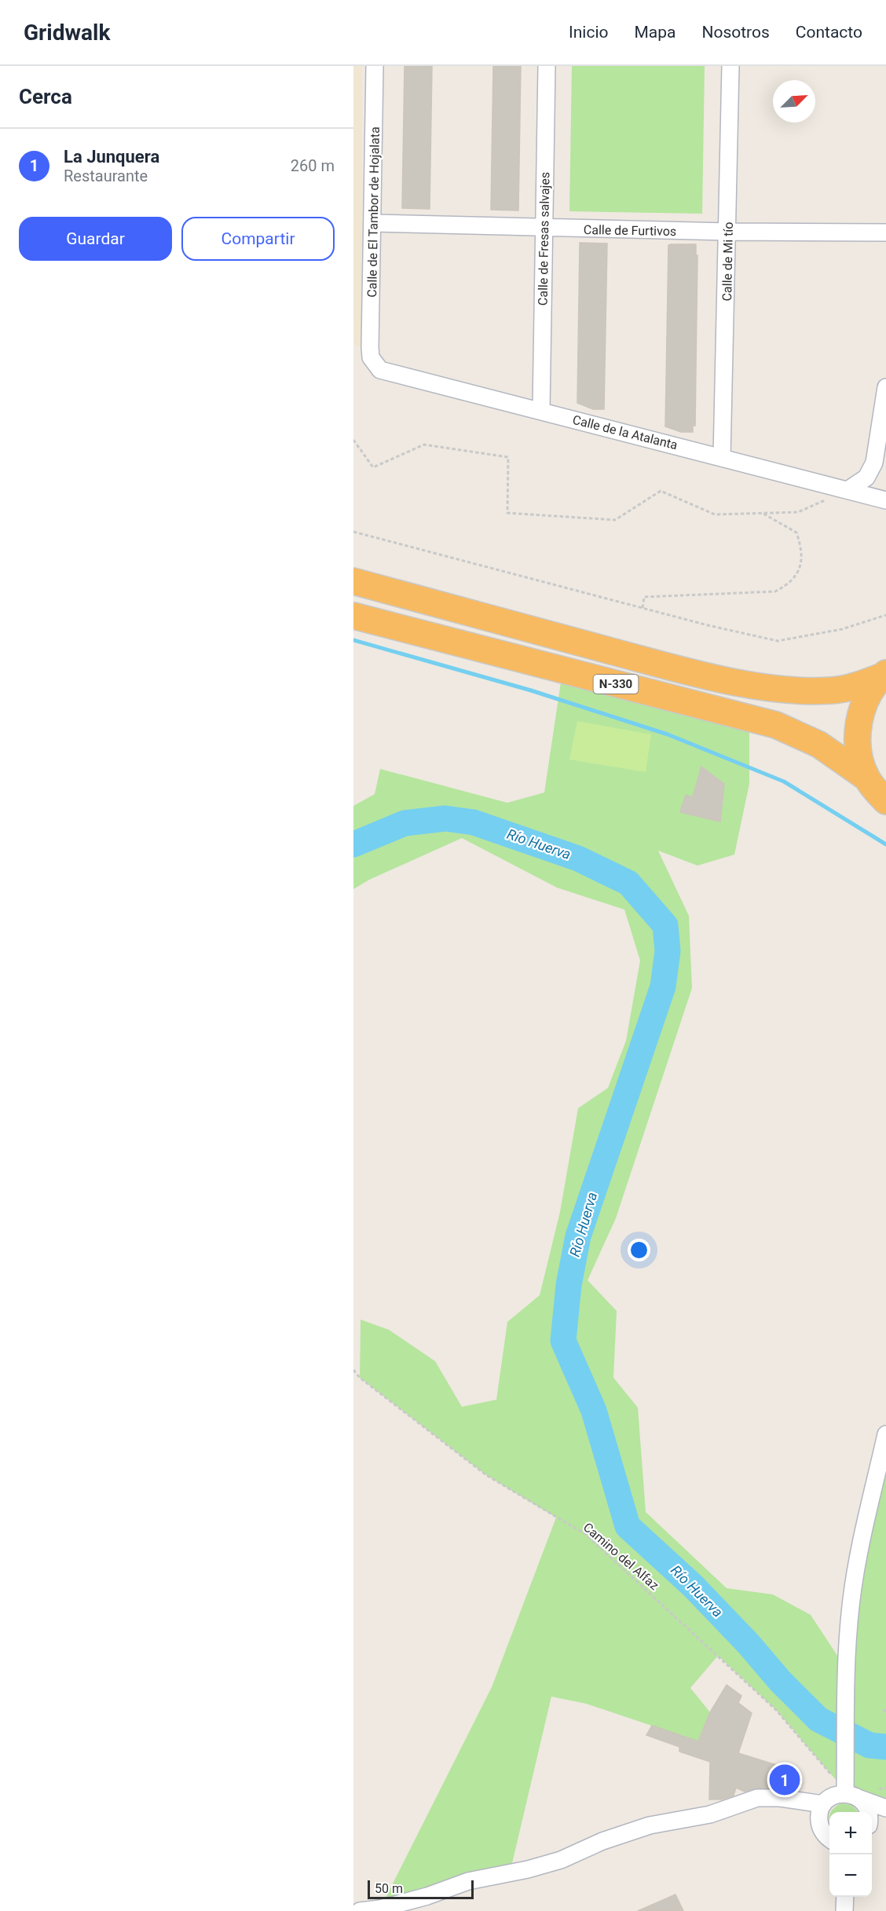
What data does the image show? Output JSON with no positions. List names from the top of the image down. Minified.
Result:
{"streets":{"highway":["N-330"],"street":["Calle de El Tambor de Hojalata","Calle de Furtivos","Calle de Fresas salvajes","Calle de Mi tío","Calle de la Atalanta"],"path":["Camino del Alfaz"]},"crossings":[["Calle de El Tambor de Hojalata","Calle de Furtivos"],["Calle de El Tambor de Hojalata","Calle de la Atalanta"],["Calle de Furtivos","Calle de Fresas salvajes"],["Calle de Furtivos","Calle de Mi tío"],["Calle de Fresas salvajes","Calle de la Atalanta"],["Calle de Mi tío","Calle de la Atalanta"]],"water":["Río Huerva"],"scale_bar":"50 m","north":"top right","page":{"header":"Gridwalk","nav":["Inicio","Mapa","Nosotros","Contacto"],"heading":"Cerca","list":[{"mark":"1","name":"La Junquera","note":"Restaurante","value":"260 m"}],"buttons":["Guardar","Compartir"],"pins":"1","map_buttons":["+","−"],"scale":"50 m"}}
